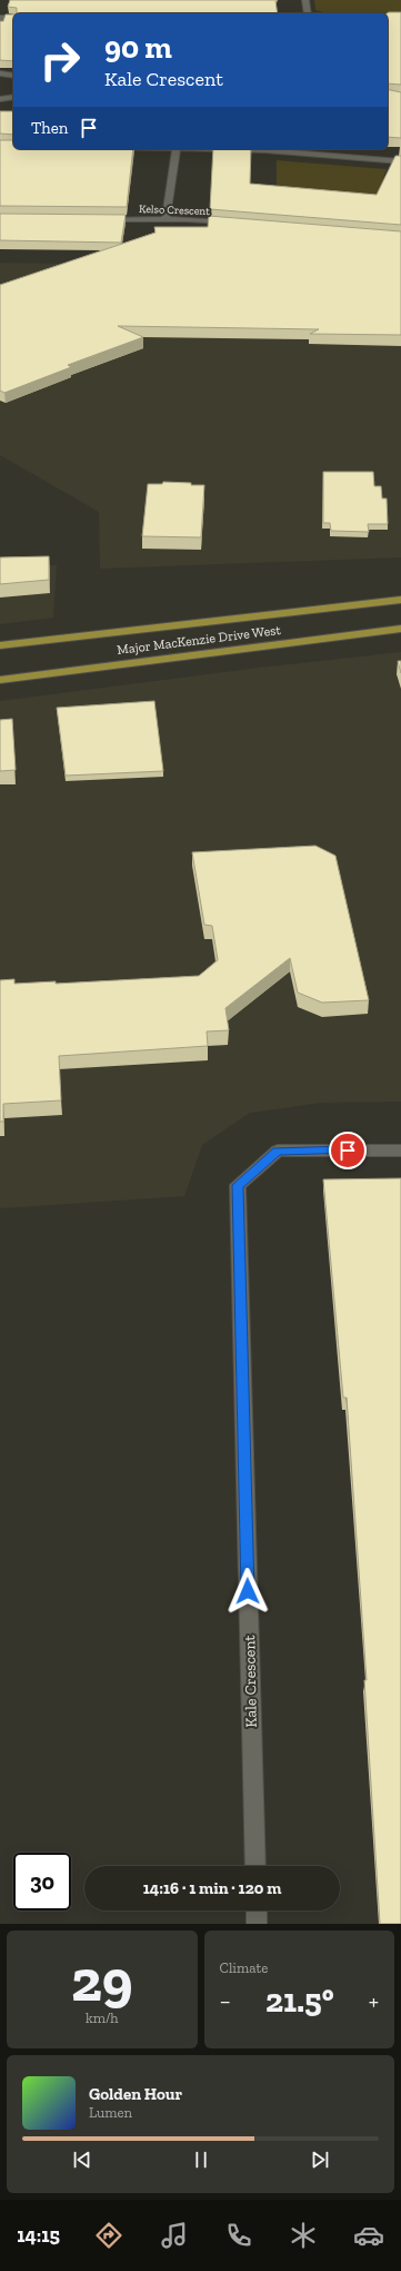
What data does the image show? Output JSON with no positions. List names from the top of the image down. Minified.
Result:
{"streets":{"main road":["Major MacKenzie Drive West"],"street":["Kelso Crescent","Kale Crescent"]},"page":{"turn":["90 m","Kale Crescent"],"then":"Then","limit":"30","trip":"14:16 · 1 min · 120 m","tile":[["29","km/h"],"Climate"],"heat":["−","21.5°","+"],"song":["Golden Hour","Lumen"],"tabs":"14:15"}}
